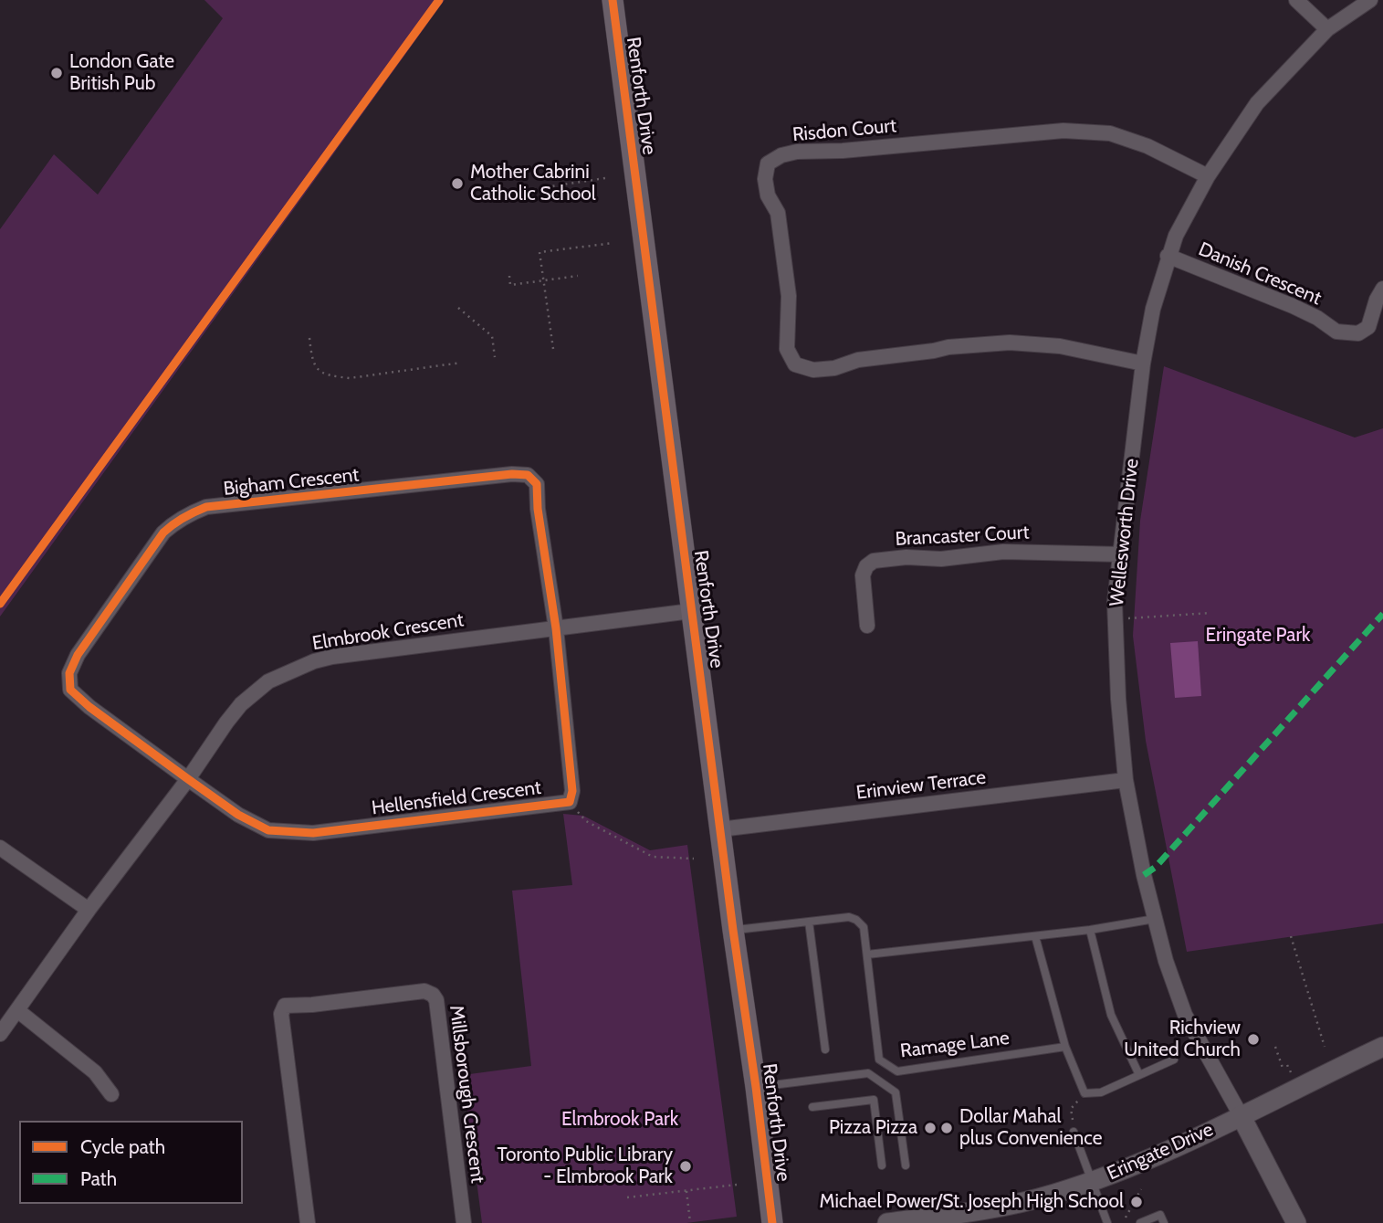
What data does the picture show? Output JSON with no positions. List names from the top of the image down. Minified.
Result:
{"streets":{"main road":["Renforth Drive"],"street":["Risdon Court","Danish Crescent","Bigham Crescent","Wellesworth Drive","Brancaster Court","Elmbrook Crescent","Erinview Terrace","Hellensfield Crescent","Millsborough Crescent","Eringate Drive"],"lane":["Ramage Lane"]},"crossings":[["Renforth Drive","Elmbrook Crescent"],["Renforth Drive","Erinview Terrace"],["Renforth Drive","Ramage Lane"],["Risdon Court","Wellesworth Drive"],["Danish Crescent","Wellesworth Drive"],["Bigham Crescent","Elmbrook Crescent"],["Bigham Crescent","Hellensfield Crescent"],["Wellesworth Drive","Brancaster Court"],["Wellesworth Drive","Erinview Terrace"],["Wellesworth Drive","Eringate Drive"],["Elmbrook Crescent","Hellensfield Crescent"]],"parks":["Eringate Park","Elmbrook Park"],"places":["London Gate British Pub","Mother Cabrini Catholic School","Richview United Church","Pizza Pizza","Dollar Mahal plus Convenience","Toronto Public Library - Elmbrook Park","Michael Power/St. Joseph High School"],"legend":["Cycle path","Path"]}
